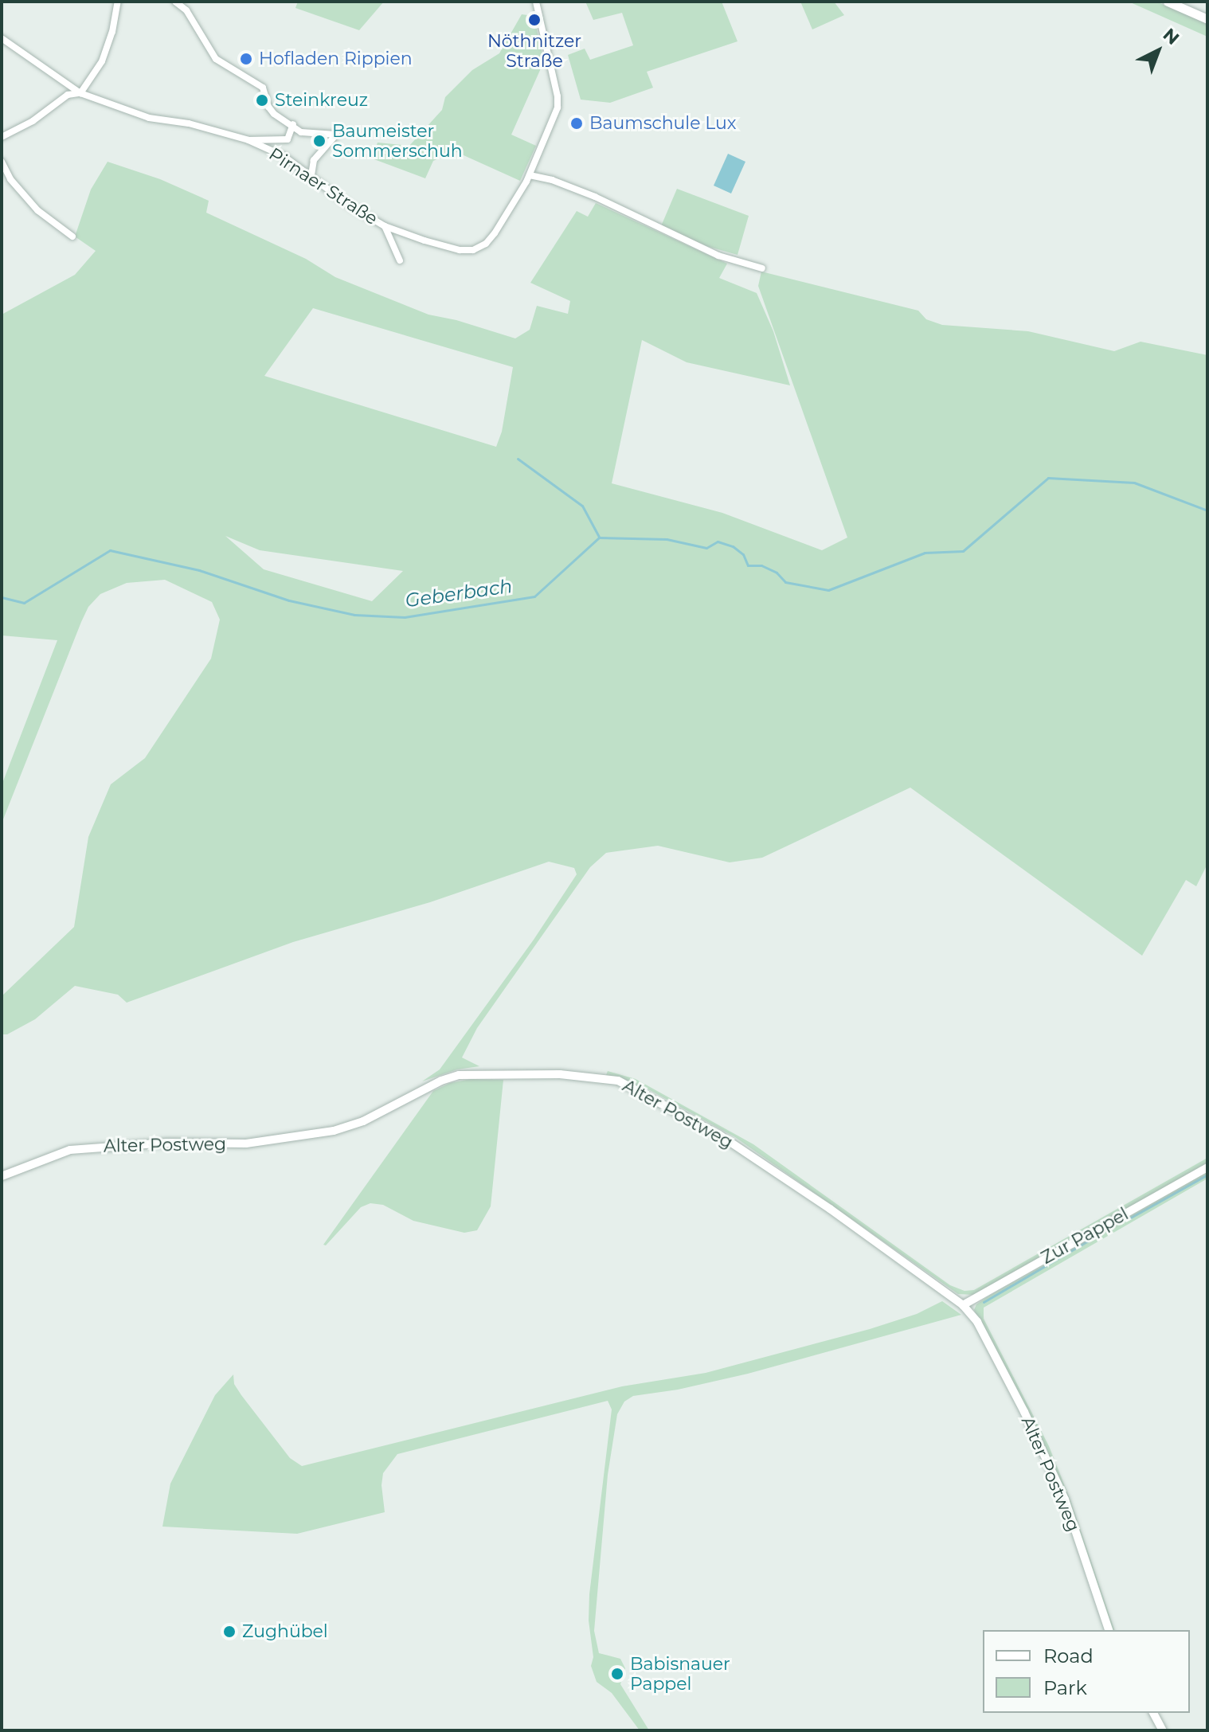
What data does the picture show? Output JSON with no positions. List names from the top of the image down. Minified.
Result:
{"streets":{"street":["Pirnaer Straße","Alter Postweg","Zur Pappel"]},"crossings":[["Alter Postweg","Zur Pappel"]],"water":["Geberbach"],"places":["Nöthnitzer Straße","Hofladen Rippien","Steinkreuz","Baumschule Lux","Baumeister Sommerschuh","Zughübel","Babisnauer Pappel"],"legend":["Road","Park"],"north":"top right"}
